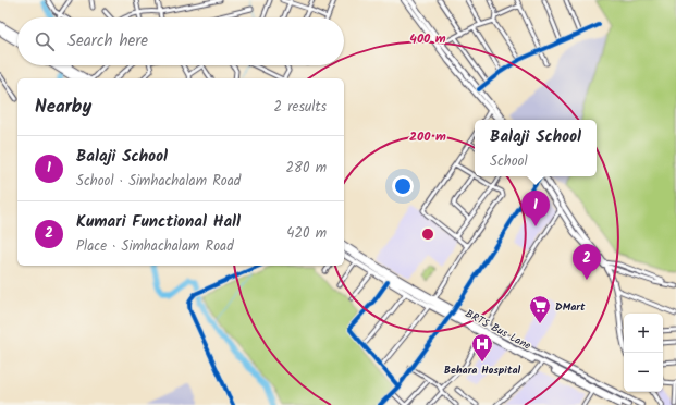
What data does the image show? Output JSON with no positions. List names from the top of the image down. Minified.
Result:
{"streets":{"main road":["BRTS Bus Lane"]},"places":{"supermarket":["DMart"],"hospital":["Behara Hospital"]},"page":{"search":"Search here","heading":["Nearby","2 results"],"popup":["Balaji School","School"],"list":[{"mark":"1","name":"Balaji School","note":"School · Simhachalam Road","value":"280 m"},{"mark":"2","name":"Kumari Functional Hall","note":"Place · Simhachalam Road","value":"420 m"}],"pins":["1","2"],"map_buttons":["+","−"]},"rings":["400 m","200 m"]}
